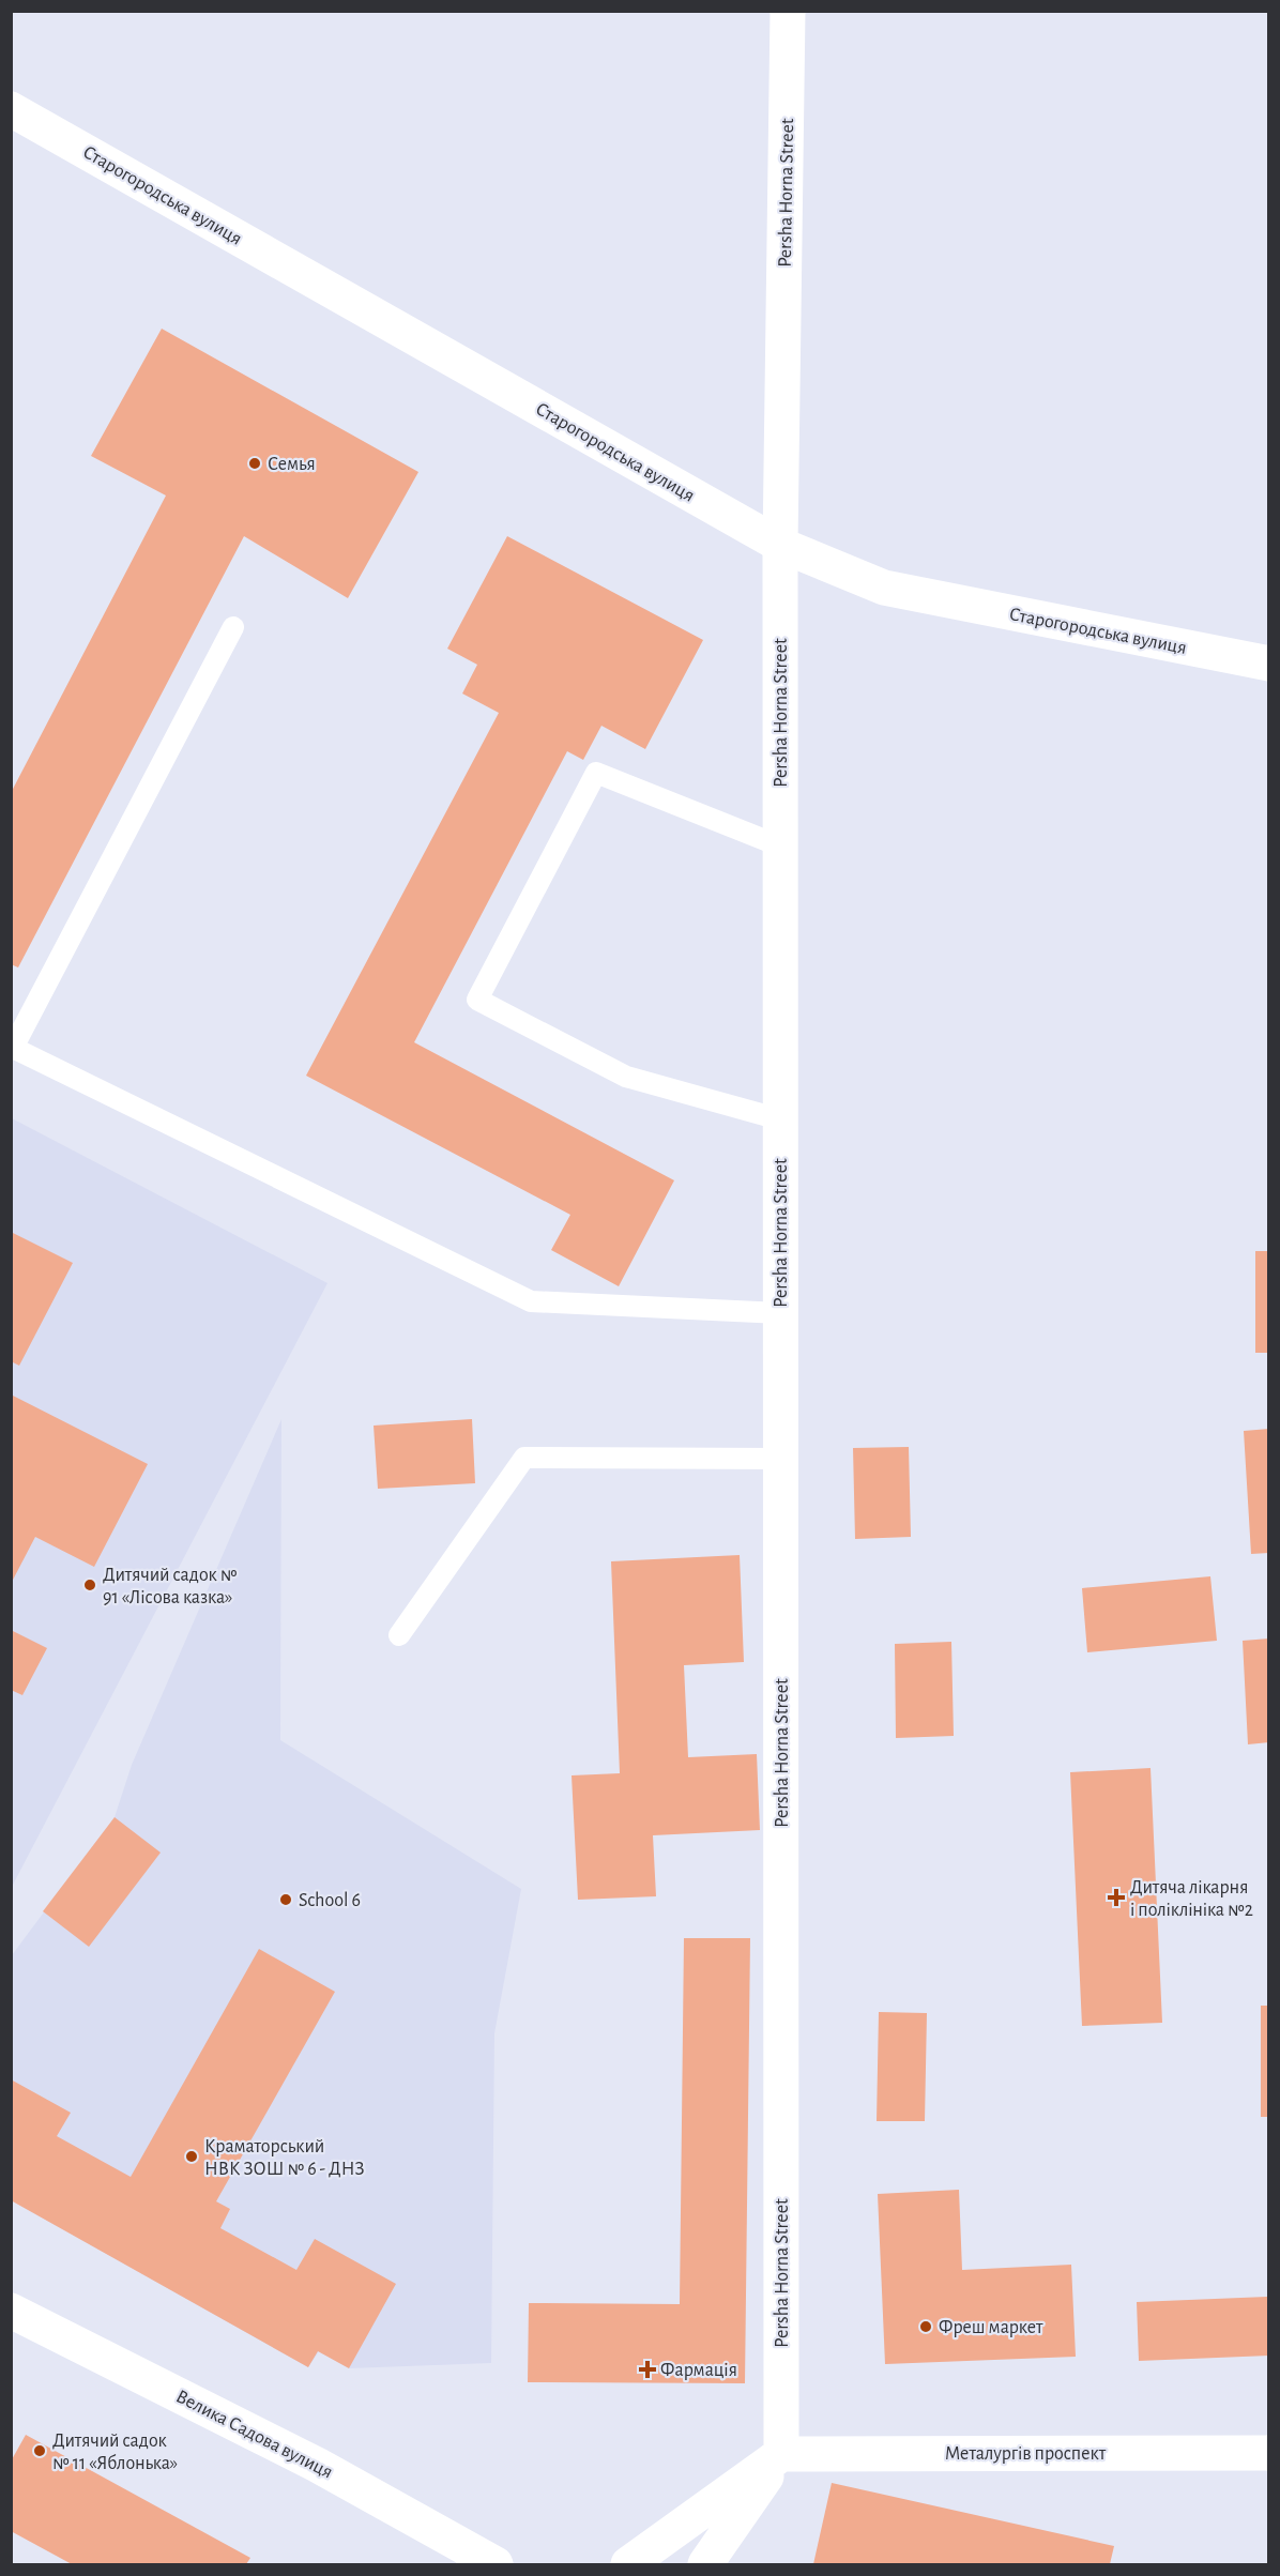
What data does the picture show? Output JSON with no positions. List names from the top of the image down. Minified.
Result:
{"streets":{"street":["Persha Horna Street","Старогородська вулиця","Велика Садова вулиця","Металургів проспект"]},"crossings":[["Persha Horna Street","Старогородська вулиця"],["Persha Horna Street","Металургів проспект"]],"places":{"other":["Семья","Дитячий садок № 91 «Лісова казка»","School 6","Краматорський НВК ЗОШ № 6 - ДНЗ","Фреш маркет","Дитячий садок № 11 «Яблонька»"],"health":["Дитяча лікарня і поліклініка №2","Фармація"]}}
